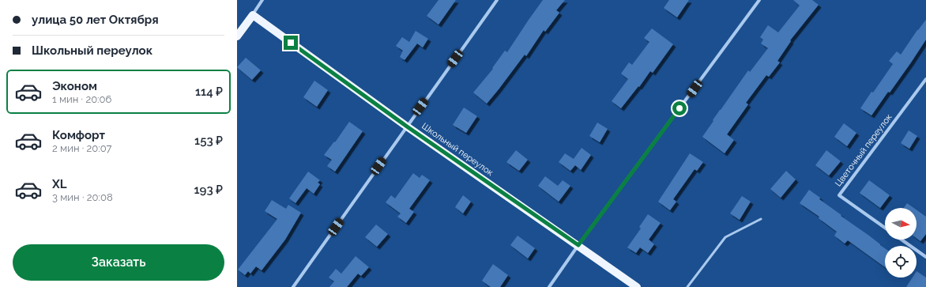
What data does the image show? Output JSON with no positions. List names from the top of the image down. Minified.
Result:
{"streets":{"main road":["Школьный переулок"],"street":["Цветочный переулок"]},"north":"right","page":{"banner":["улица 50 лет Октября","Школьный переулок"],"list":[{"name":"Эконом","note":"1 мин · 20:06","value":"114 ₽"},{"name":"Комфорт","note":"2 мин · 20:07","value":"153 ₽"},{"name":"XL","note":"3 мин · 20:08","value":"193 ₽"}],"buttons":"Заказать"}}
